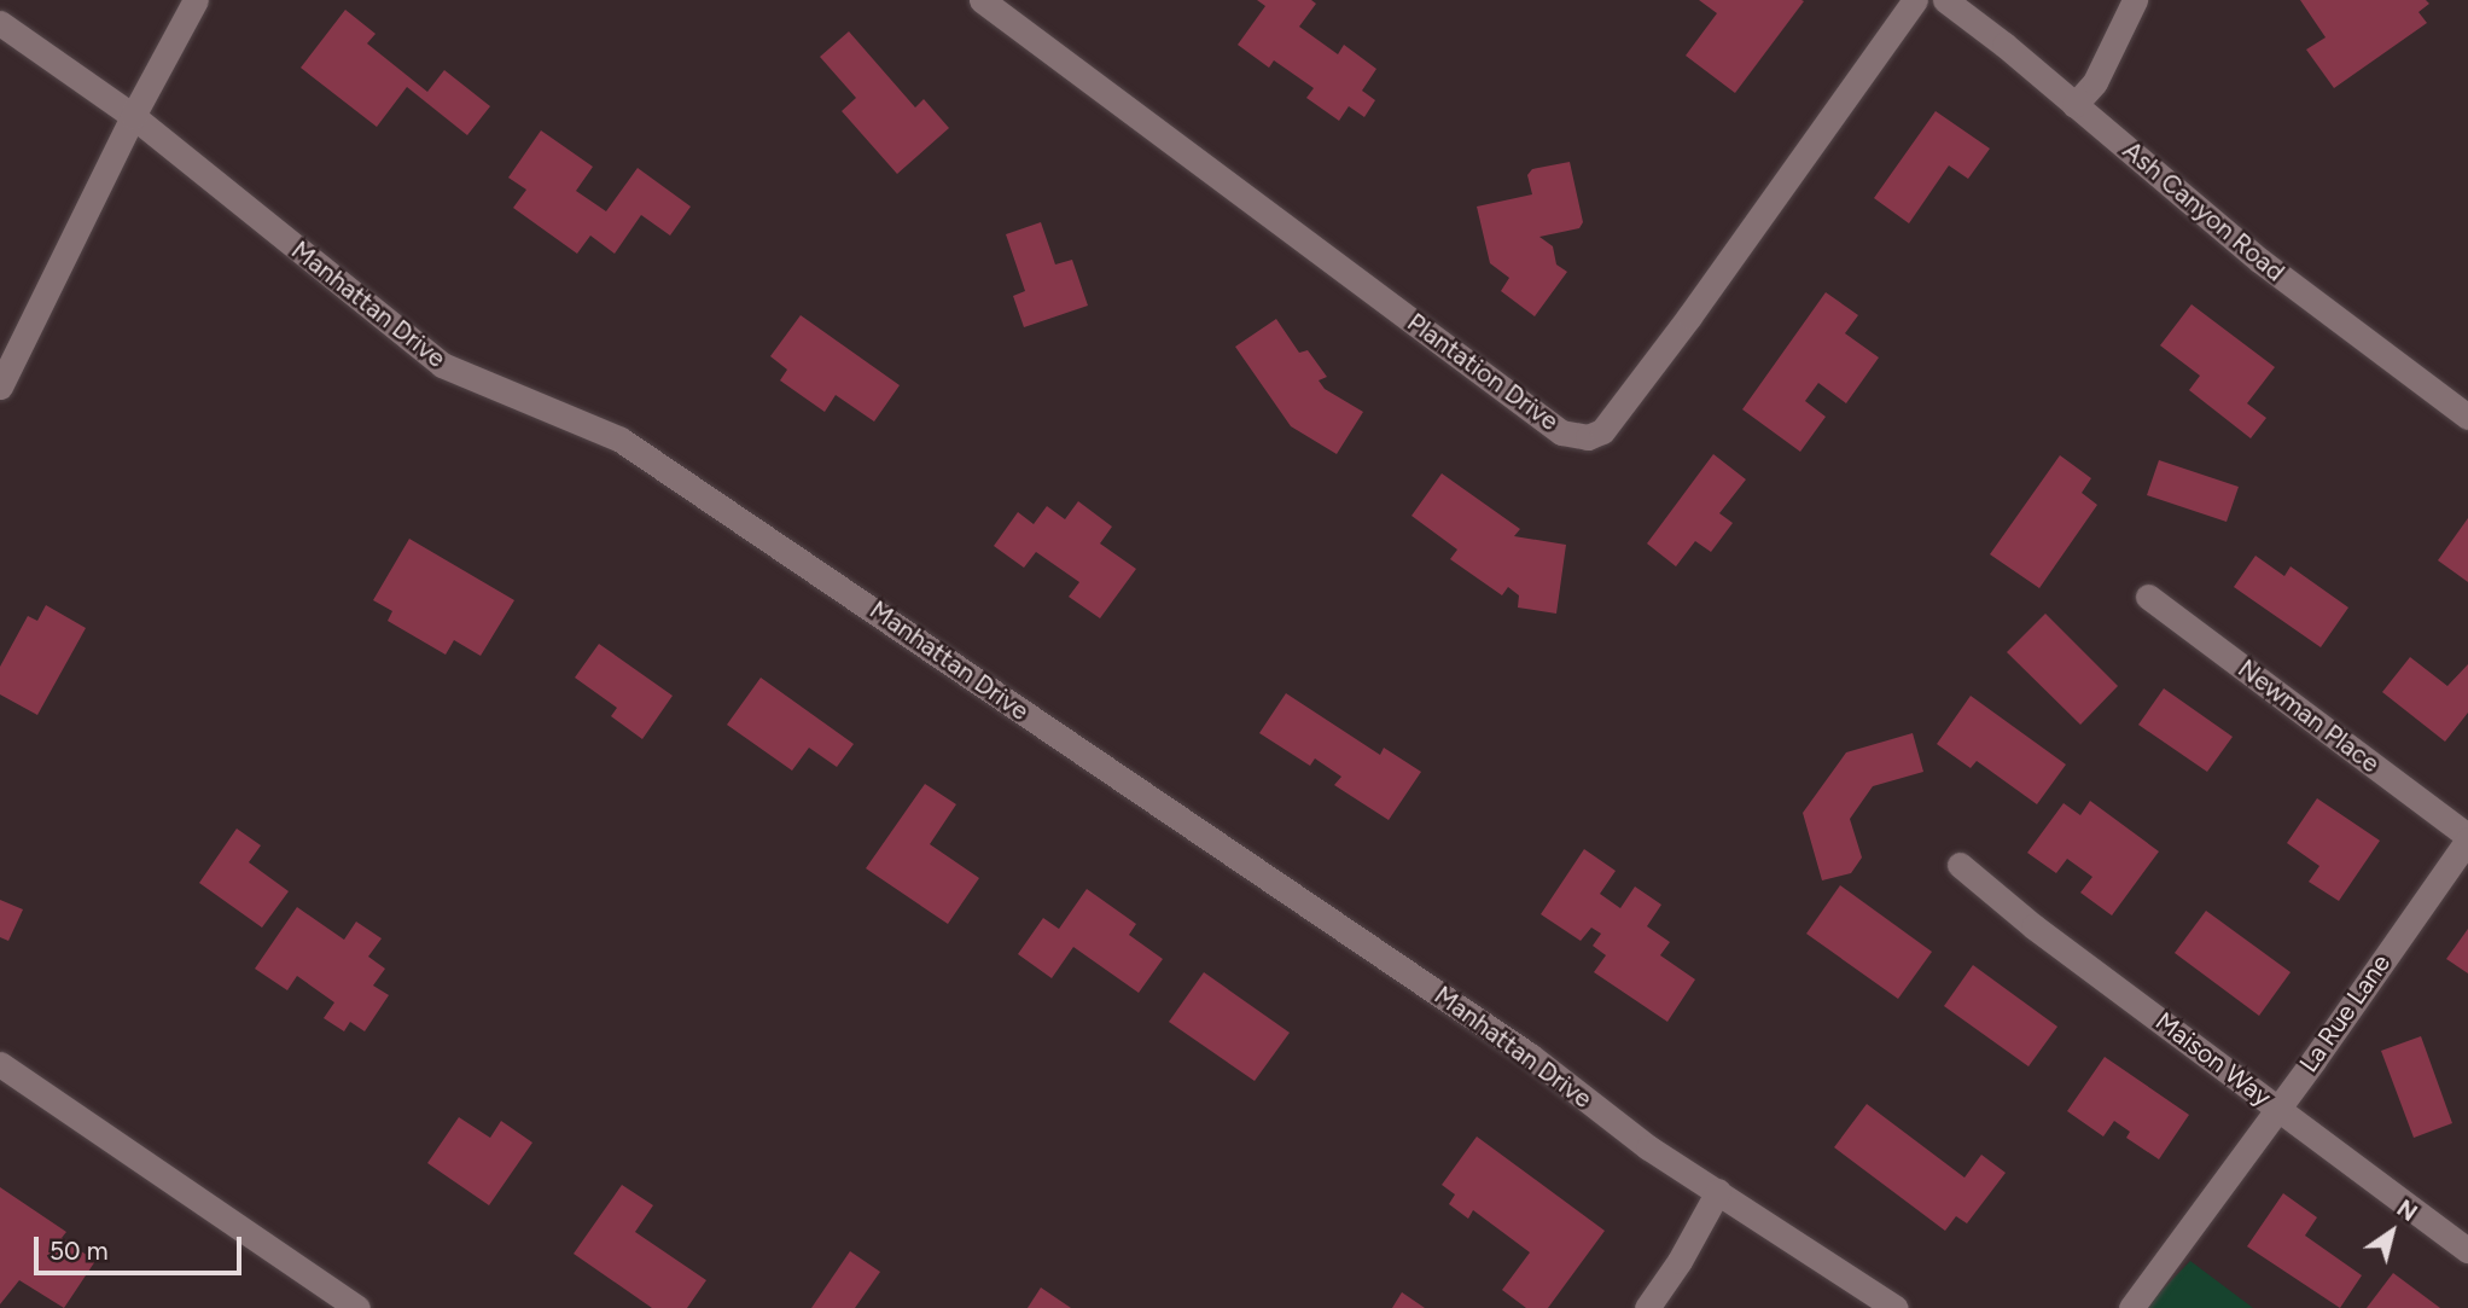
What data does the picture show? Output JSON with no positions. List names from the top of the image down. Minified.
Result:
{"streets":{"street":["Ash Canyon Road","Manhattan Drive","Plantation Drive","Newman Place","La Rue Lane","Maison Way"]},"crossings":[["Newman Place","La Rue Lane"],["La Rue Lane","Maison Way"]],"scale_bar":"50 m","north":"top right"}
